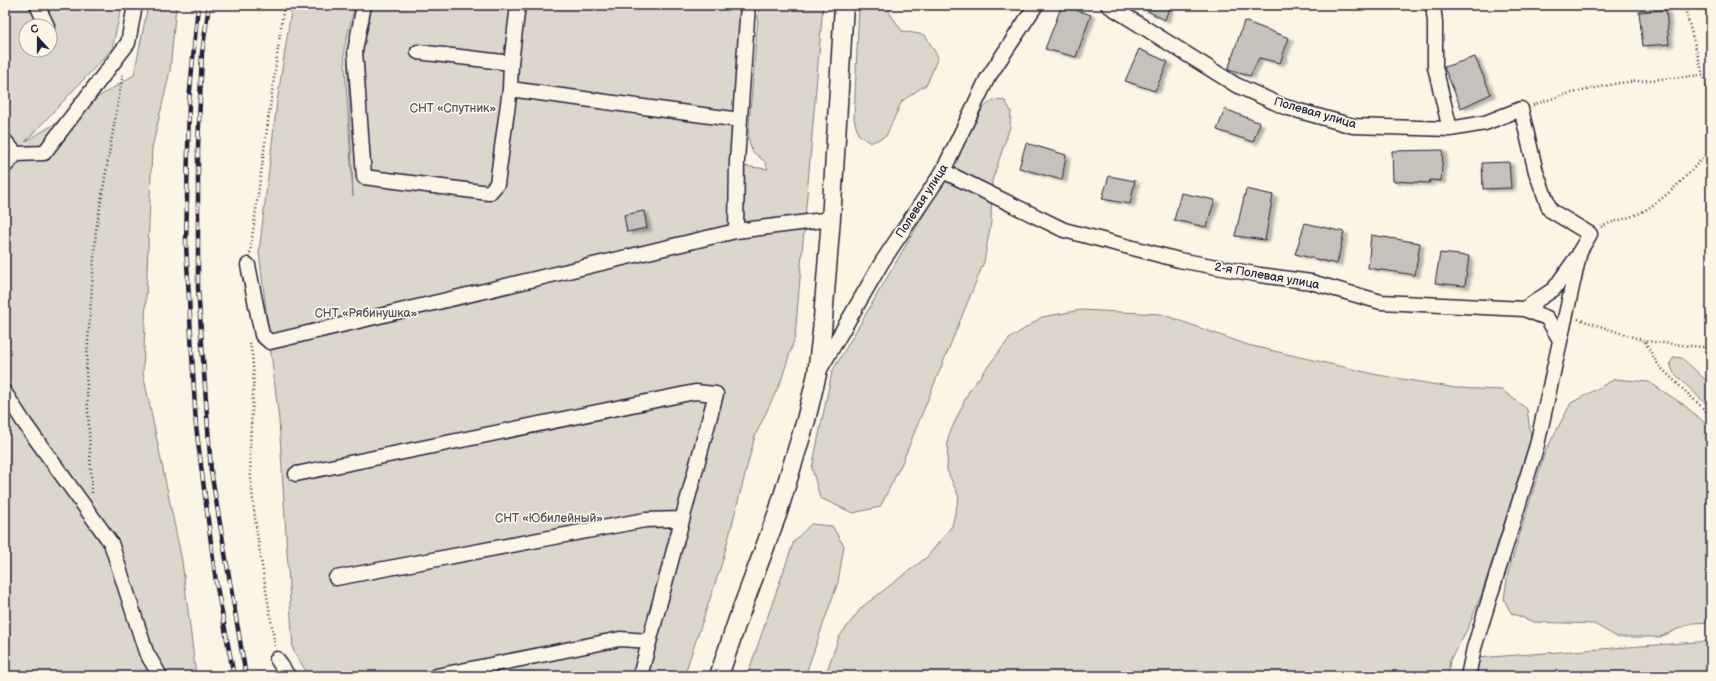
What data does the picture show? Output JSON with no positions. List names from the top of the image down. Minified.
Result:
{"streets":{"street":["Полевая улица","2-я Полевая улица"]},"crossings":[["Полевая улица","2-я Полевая улица"]],"parks":["СНТ «Спутник»","СНТ «Рябинушка»","СНТ «Юбилейный»"],"north":"top"}
